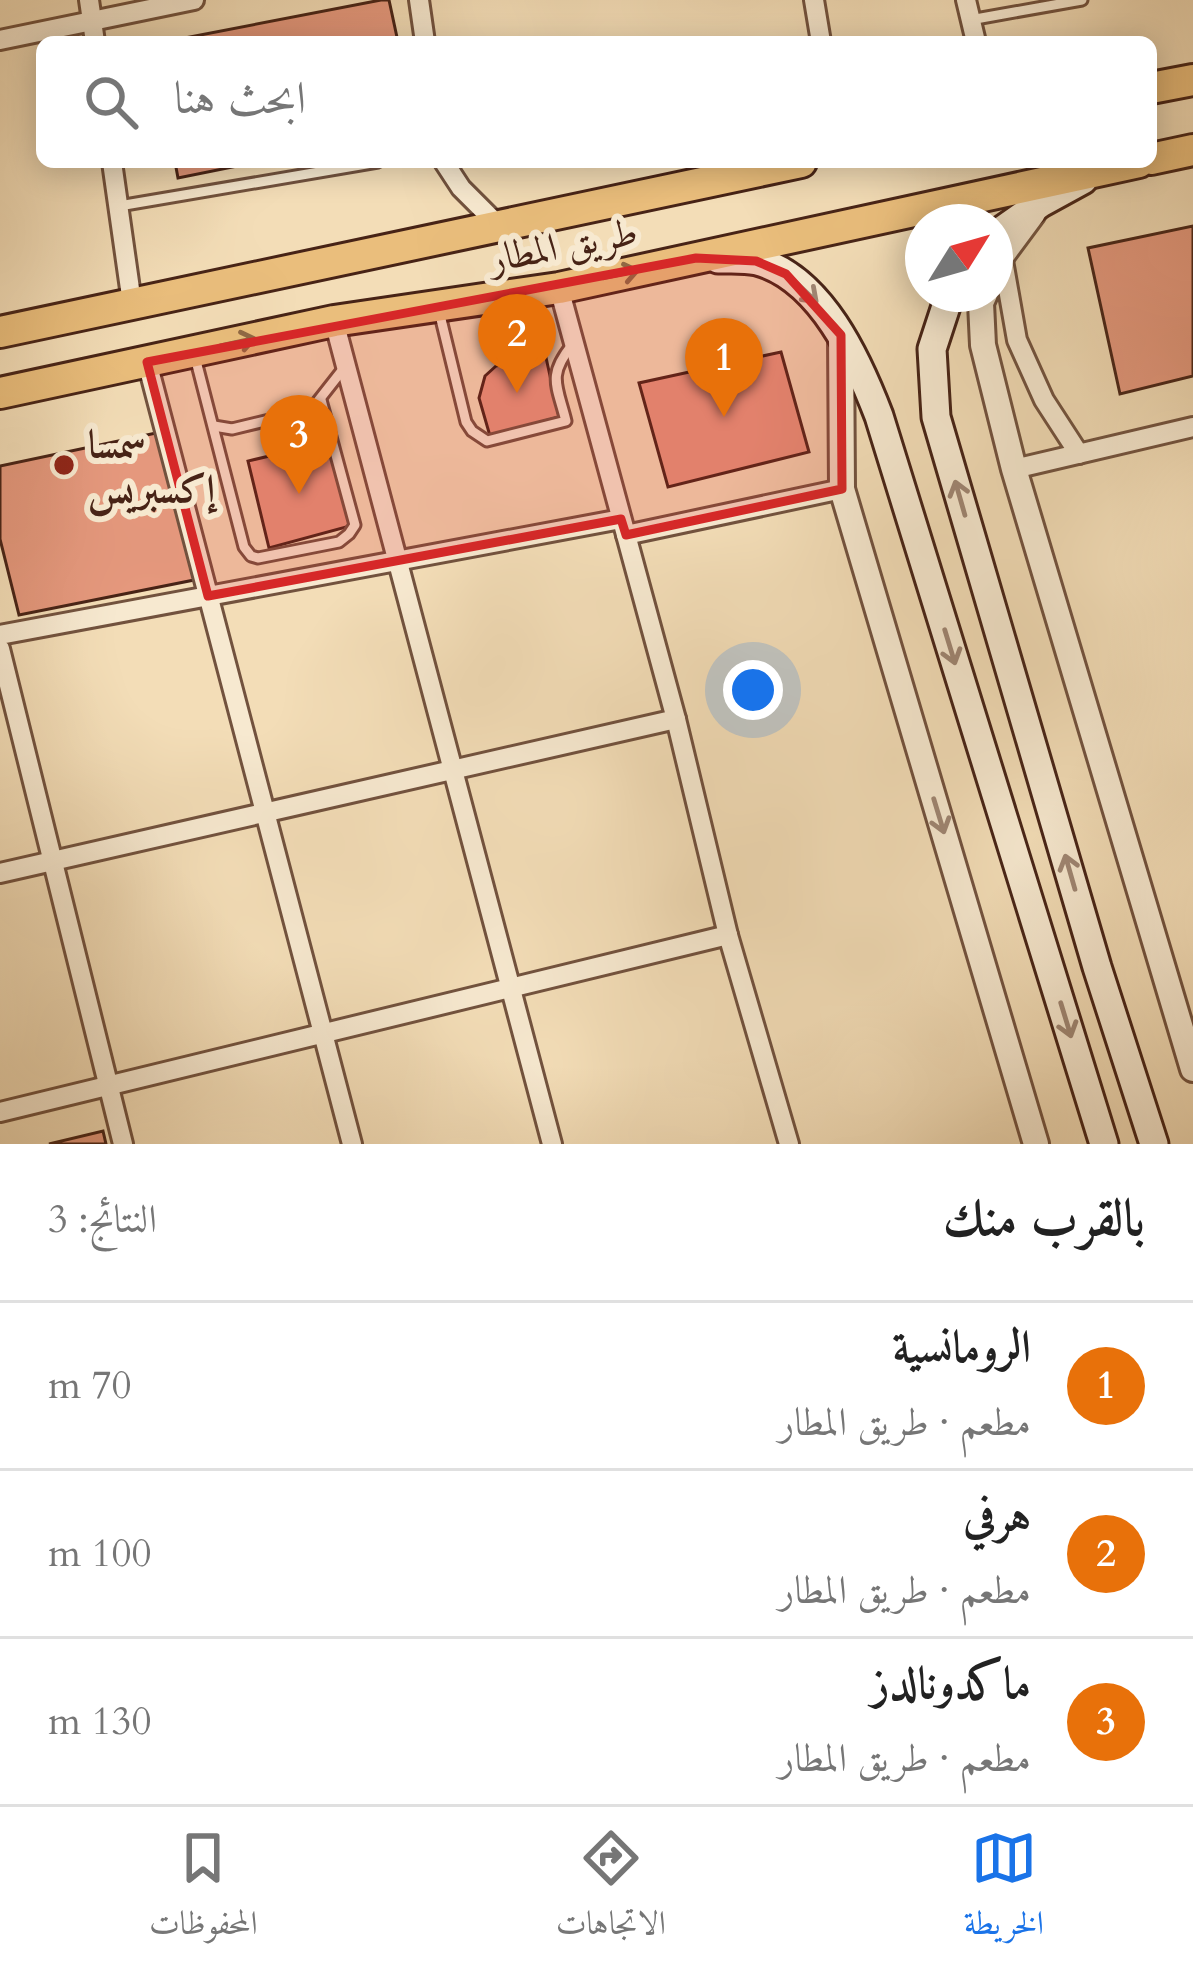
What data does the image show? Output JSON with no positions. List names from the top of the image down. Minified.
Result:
{"streets":{"main road":["طريق المطار"]},"places":["سمسا إكسبريس"],"north":"top right","page":{"search":"ابحث هنا","pins":["2","1","3"],"heading":["بالقرب منك","النتائج: 3"],"list":[{"mark":"1","name":"الرومانسية","note":"مطعم · طريق المطار","value":"70 m"},{"mark":"2","name":"هرفي","note":"مطعم · طريق المطار","value":"100 m"},{"mark":"3","name":"ماكدونالدز","note":"مطعم · طريق المطار","value":"130 m"}],"nav":["الخريطة","الاتجاهات","المحفوظات"]}}
